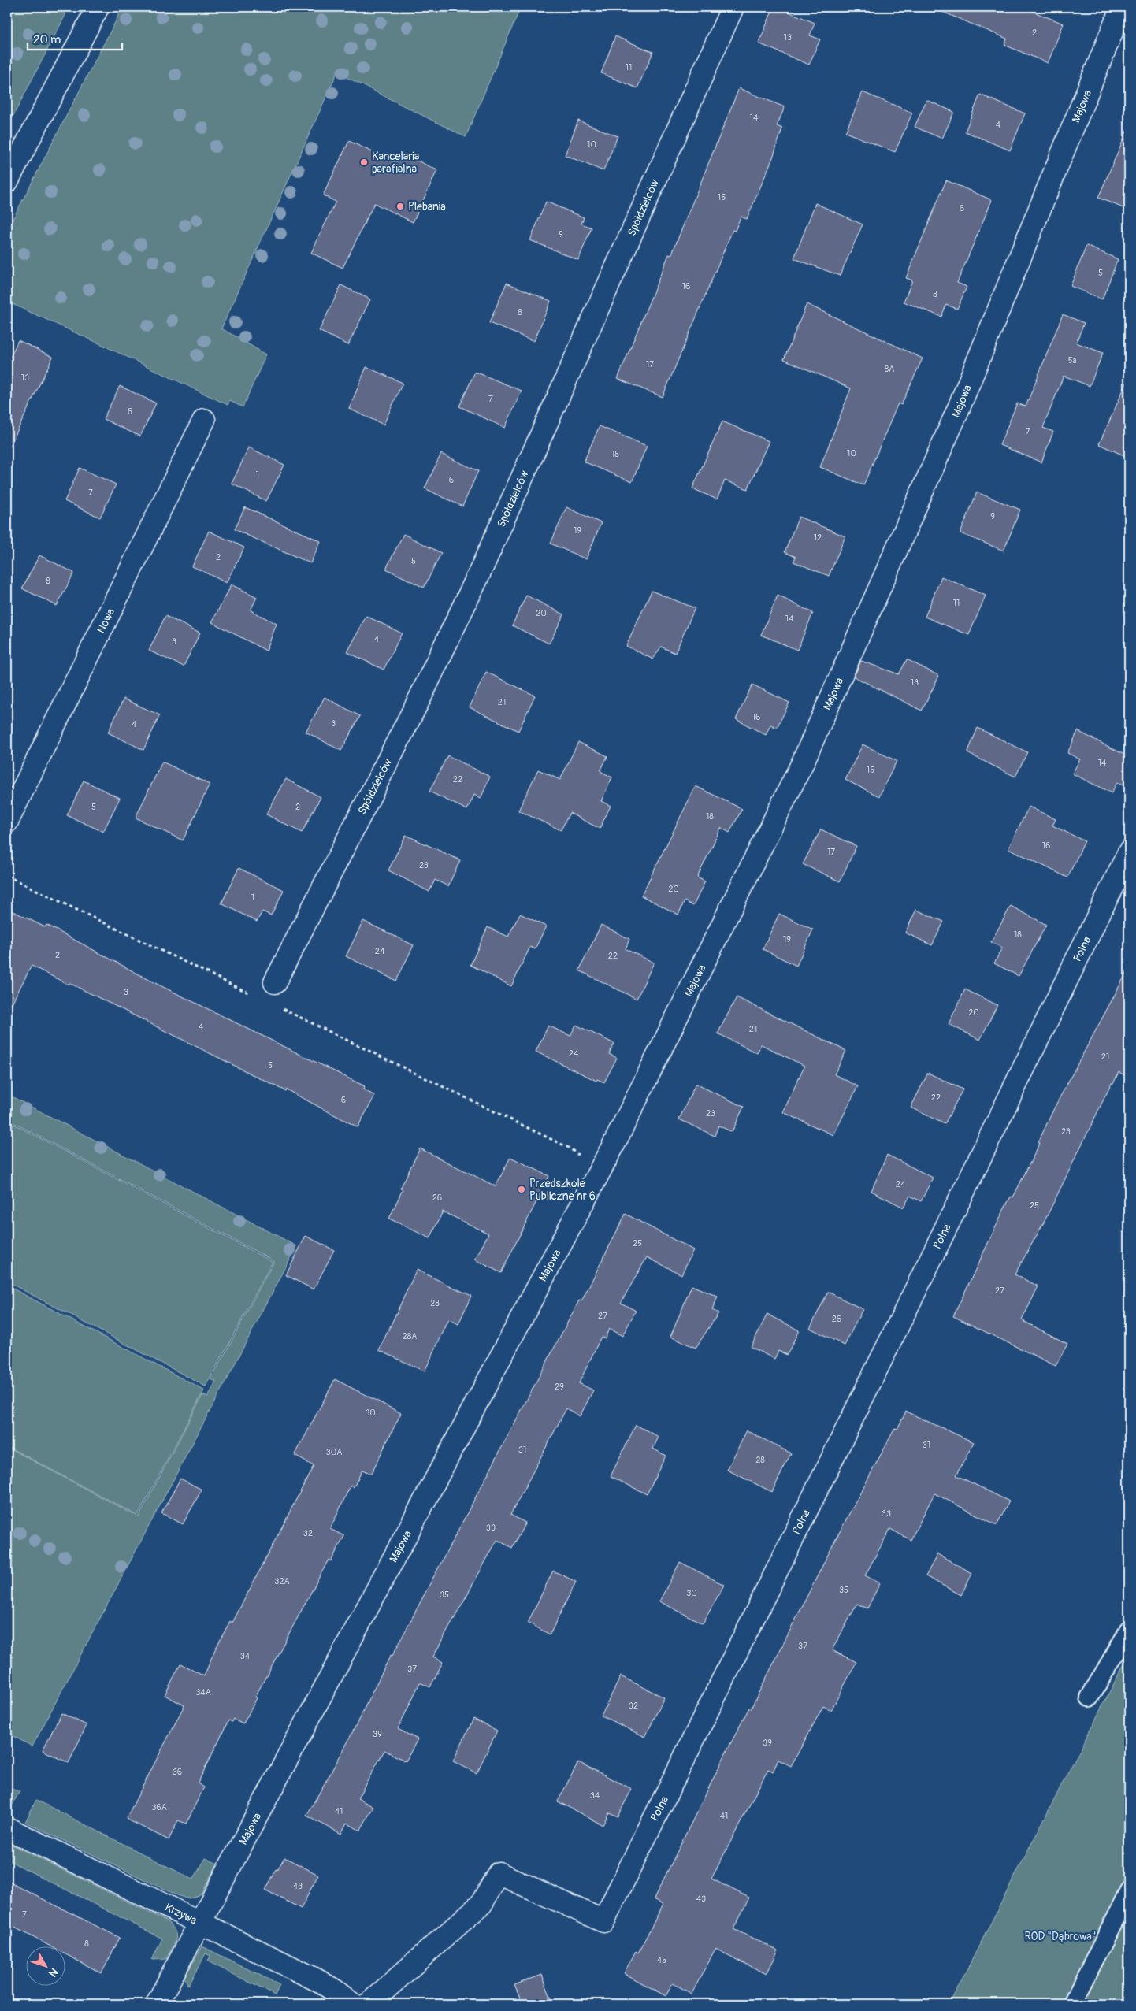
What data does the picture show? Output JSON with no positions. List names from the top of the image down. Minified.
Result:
{"streets":{"street":["Majowa","Spółdzielców","Nowa","Polna","Krzywa"]},"crossings":[["Majowa","Krzywa"]],"parks":["ROD \"Dąbrowa\""],"places":["Kancelaria parafialna","Plebania","Przedszkole Publiczne nr 6"],"house_numbers":["2","13","11","14","4","10","15","6","9","5","16","8","8","5a","17","8A","13","7","6","7","10","18","1","6","7","9","19","12","2","5","8","11","20","14","4","3","13","21","16","3","4","14","15","22","5","2","18","16","17","23","20","1","18","19","24","2","22","3","20","4","21","24","21","5","22","6","23","23","24","26","25","25","27","28","27","26","28A","29","30","31","31","30A","28","33","33","32","32A","35","30","35","37","34","37","34A","32","39","39","36","34","36A","41","41","43","43","7","8","45"],"scale_bar":"20 m","north":"bottom right"}
